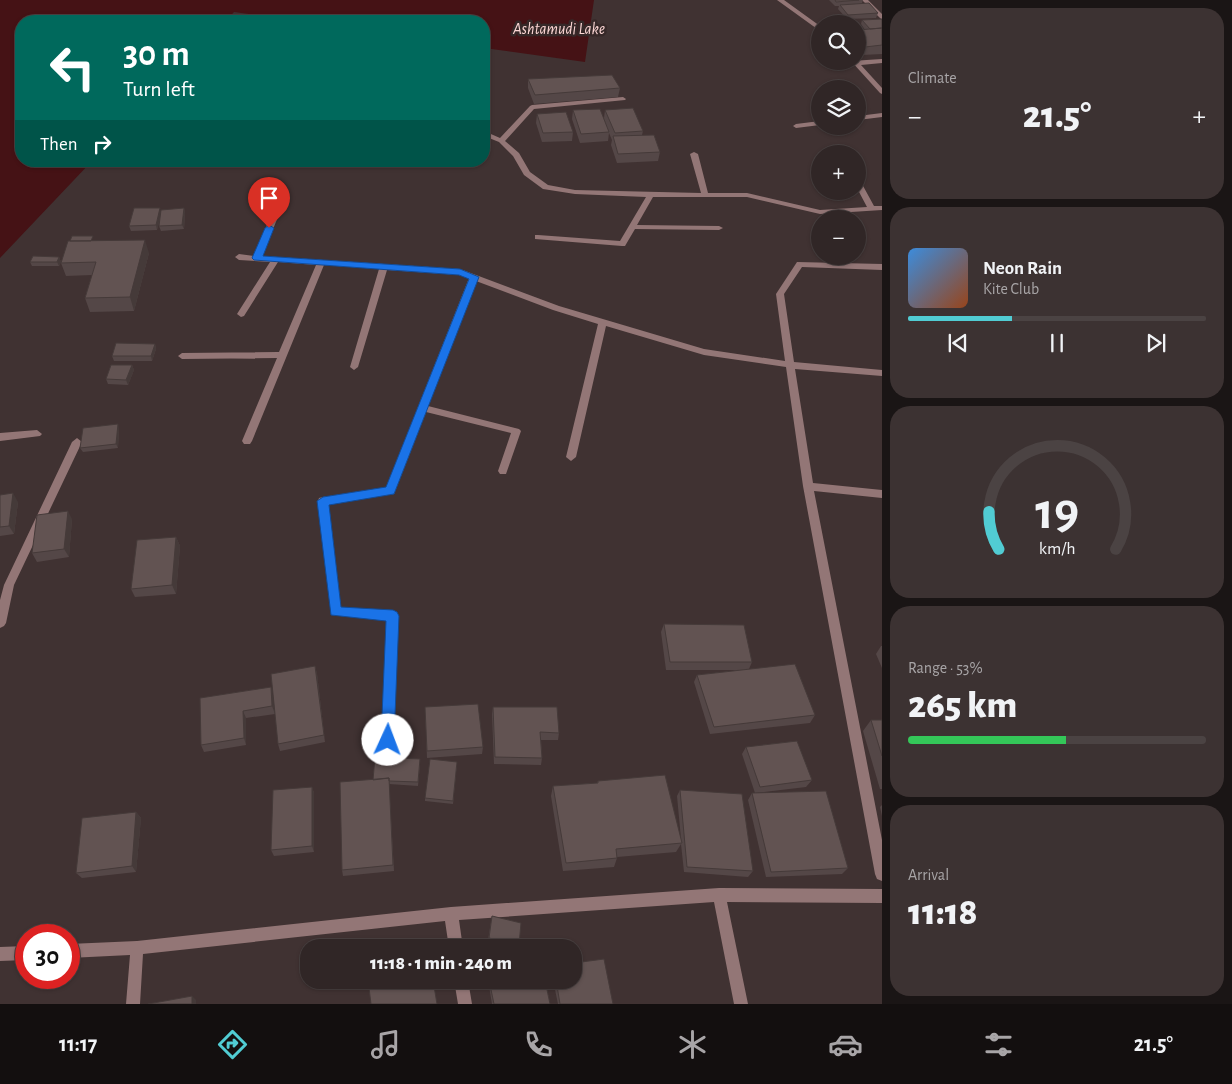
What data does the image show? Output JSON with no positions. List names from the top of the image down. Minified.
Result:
{"water":["Ashtamudi Lake"],"page":{"tile":["Climate",["Range · 53%","265 km"],["Arrival","11:18"]],"map_buttons":["+","−"],"turn":["30 m","Turn left"],"heat":["−","21.5°","+"],"then":"Then","song":["Neon Rain","Kite Club"],"limit":"30","trip":"11:18 · 1 min · 240 m","tabs":["11:17","21.5°"],"gauge":["19","km/h"]}}
